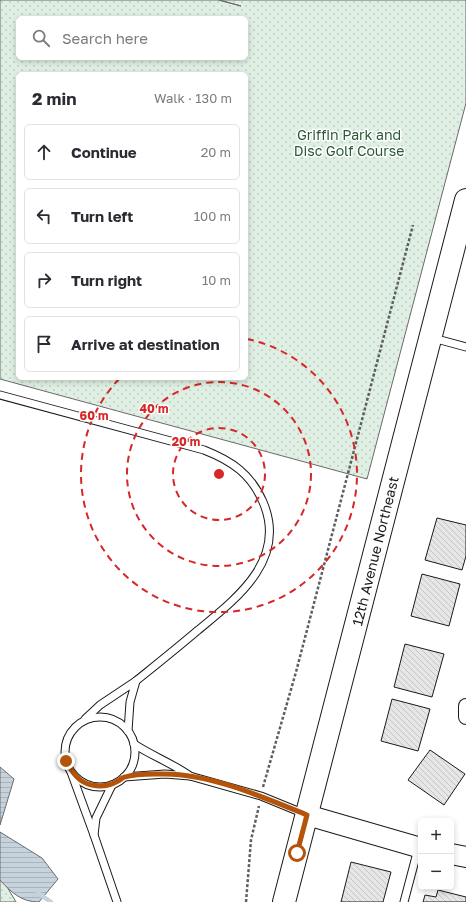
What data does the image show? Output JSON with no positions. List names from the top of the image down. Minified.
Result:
{"streets":{"main road":["12th Avenue Northeast"]},"parks":["Griffin Park and Disc Golf Course"],"page":{"search":"Search here","heading":["2 min","Walk · 130 m"],"list":[["Continue","20 m"],["Turn left","100 m"],["Turn right","10 m"],"Arrive at destination"],"map_buttons":["+","−"]},"rings":["40 m","60 m","20 m"]}
